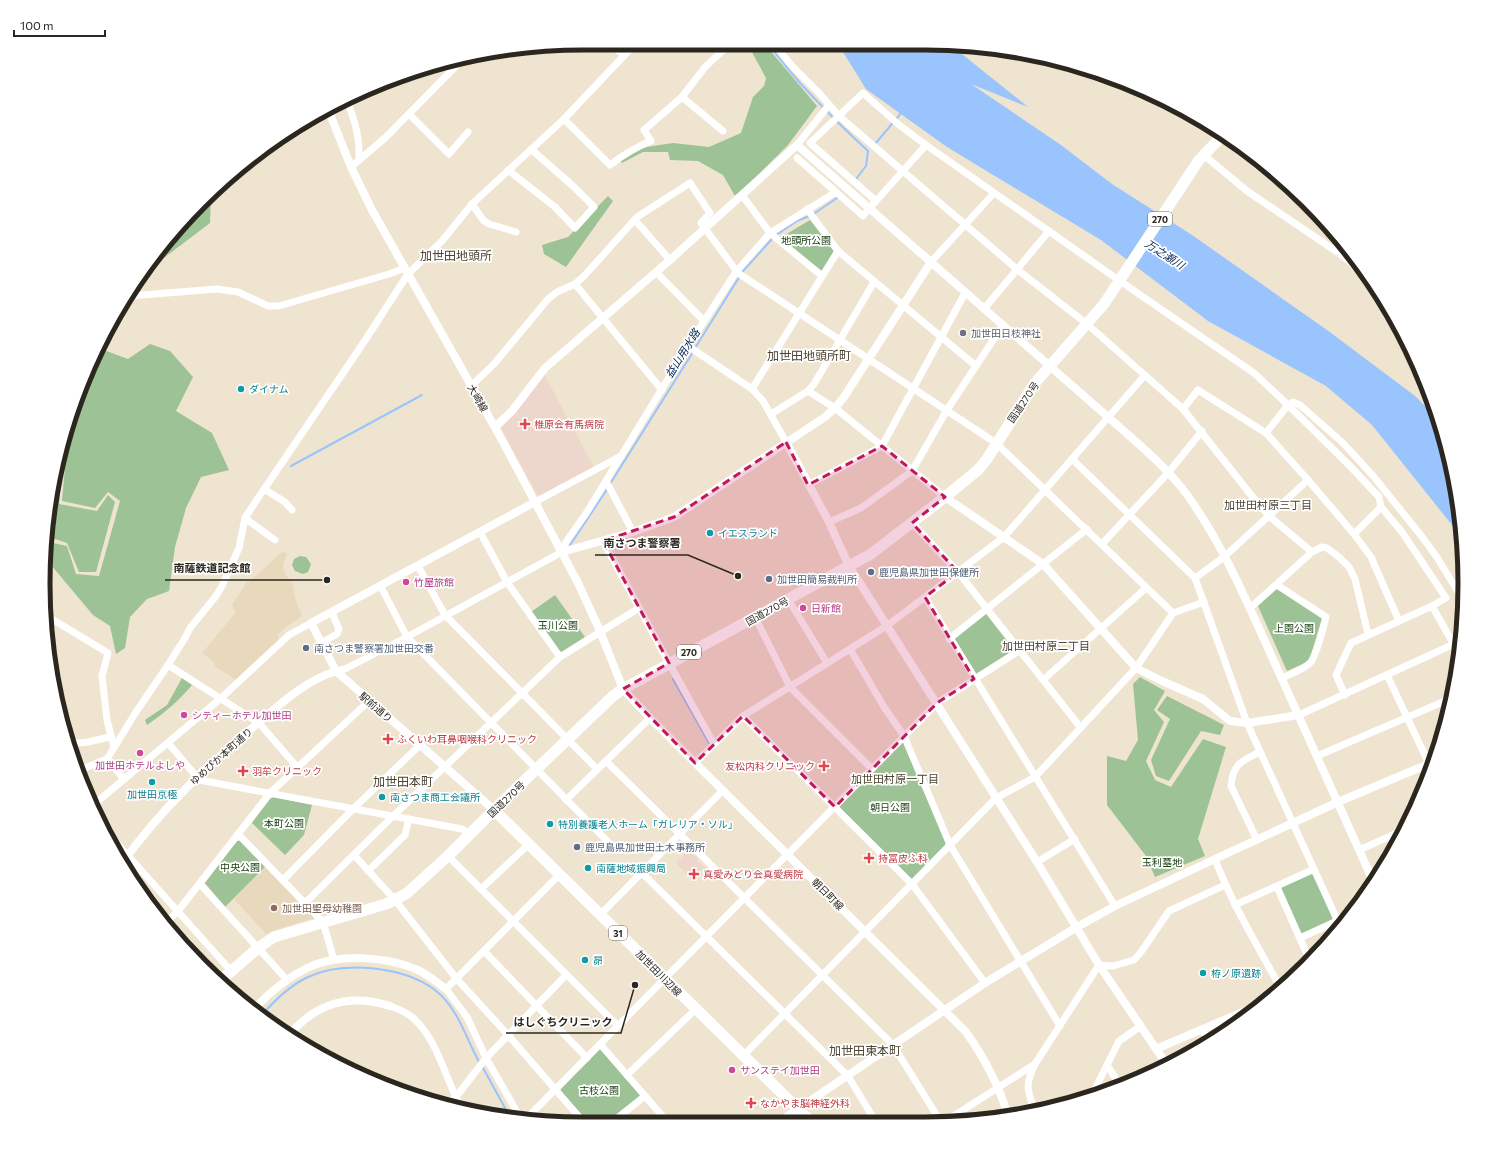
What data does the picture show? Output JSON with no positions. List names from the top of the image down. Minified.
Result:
{"streets":{"main road":["270","国道270号","31","加世田川辺線"],"street":["大崎線","駅前通り","ゆめぴか本町通り","朝日町線"]},"crossings":[["大崎線","国道270号"],["大崎線","朝日町線"],["国道270号","駅前通り"],["国道270号","朝日町線"],["国道270号","加世田川辺線"],["駅前通り","ゆめぴか本町通り"],["駅前通り","加世田川辺線"]],"districts":["加世田地頭所","加世田地頭所町","加世田村原三丁目","加世田村原二丁目","加世田村原一丁目","加世田本町","加世田東本町"],"water":["万之瀬川","益山用水路"],"parks":["地頭所公園","玉川公園","上園公園","朝日公園","本町公園","玉利墓地","中央公園","古枝公園"],"places":{"other":["加世田日枝神社","ダイナム","イエスランド","鹿児島県加世田保健所","南さつま警察署","加世田簡易裁判所","南薩鉄道記念館","竹屋旅館","日新館","南さつま警察署加世田交番","シティーホテル加世田","加世田ホテルよしや","加世田京極","南さつま商工会議所","特別養護老人ホーム「ガレリア・ソル」","鹿児島県加世田土木事務所","南薩地域振興局","加世田聖母幼稚園","昴","栫ノ原遺跡","はしぐちクリニック","サンステイ加世田"],"health":["椎原会有馬病院","ふくいわ耳鼻咽喉科クリニック","友松内科クリニック","羽牟クリニック","持冨皮ふ科","真愛みどり会真愛病院","なかやま脳神経外科"]},"scale_bar":"100 m"}
